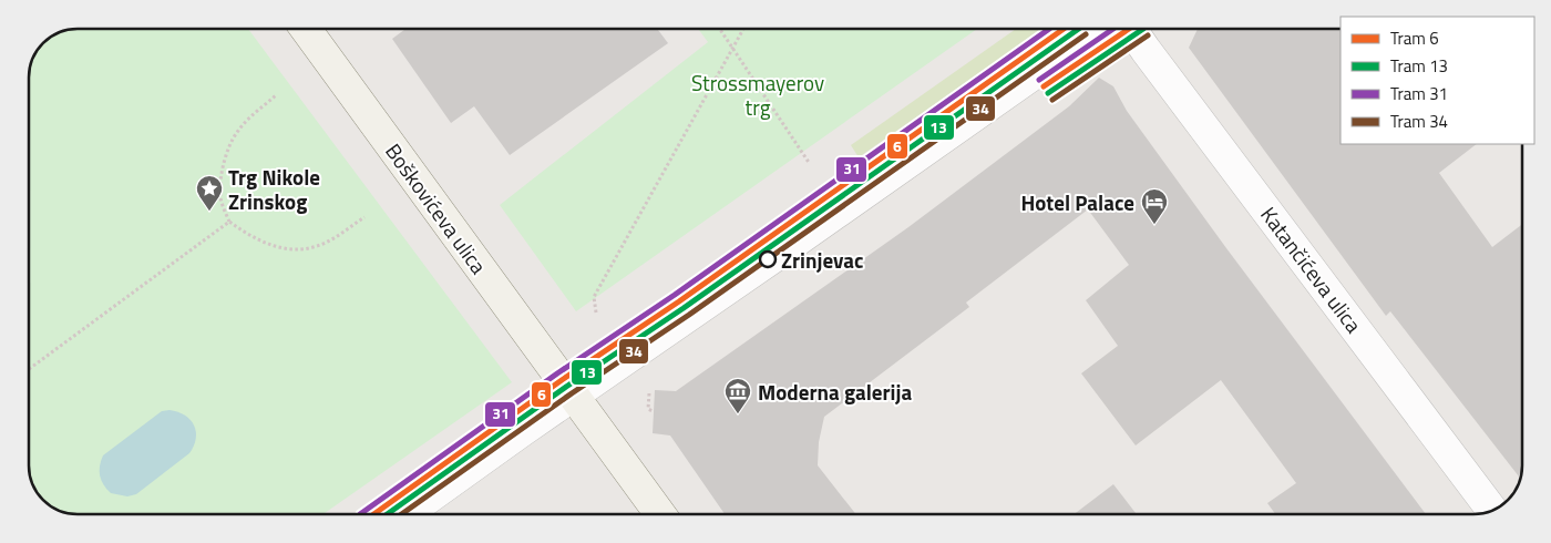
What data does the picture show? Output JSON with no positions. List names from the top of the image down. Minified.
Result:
{"streets":{"main road":["Boškovićeva ulica"],"street":["Katančićeva ulica"]},"parks":["Strossmayerov trg"],"places":{"place":["Trg Nikole Zrinskog"],"hotel":["Hotel Palace"],"other":["Zrinjevac"],"museum":["Moderna galerija"]},"lines":["tram line 6","tram line 13","tram line 31","tram line 34"],"legend":["Tram 6","Tram 13","Tram 31","Tram 34"]}
